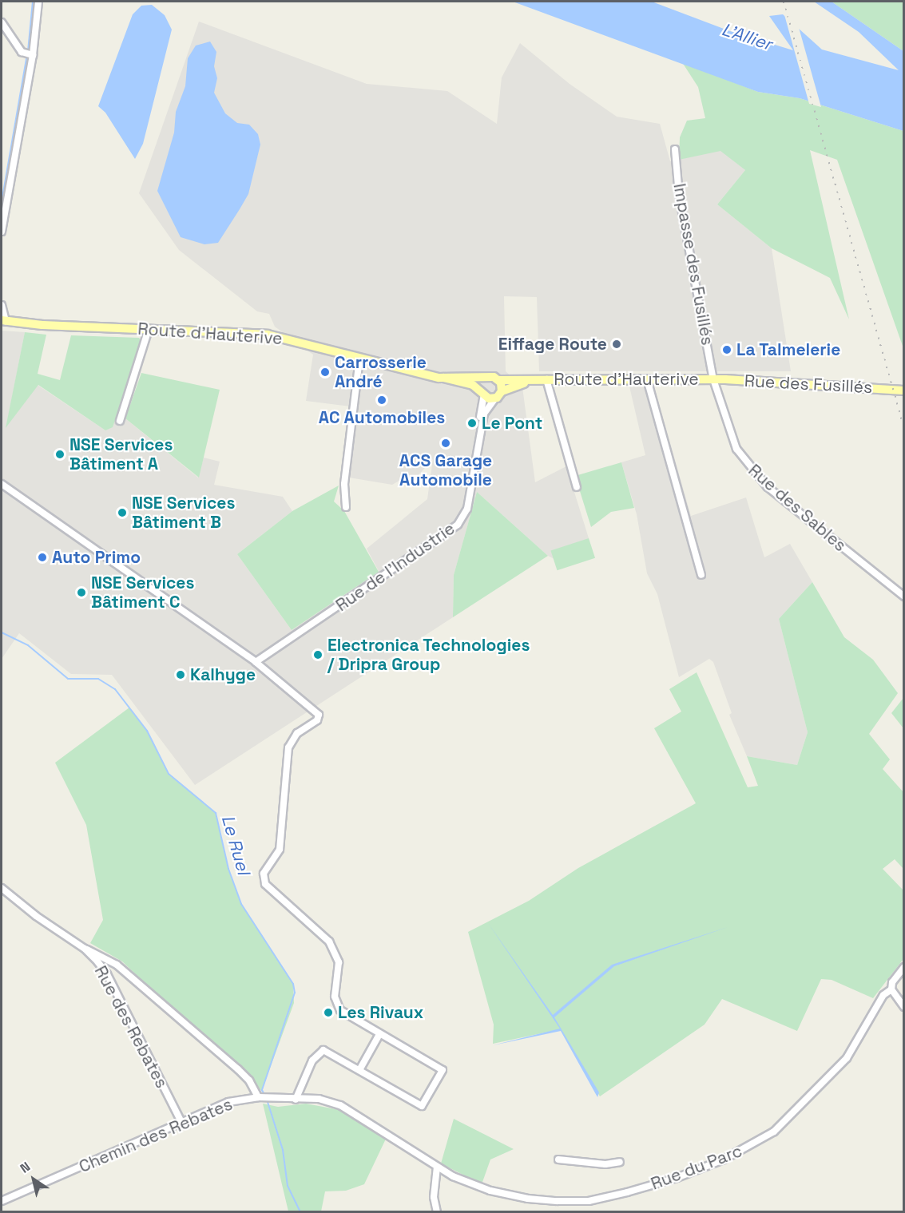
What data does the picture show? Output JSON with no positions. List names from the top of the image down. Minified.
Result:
{"streets":{"main road":["Route d'Hauterive","Rue des Fusillés"],"street":["Impasse des Fusillés","Rue des Sables","Rue de l'Industrie","Rue des Rebates","Chemin des Rebates","Rue du Parc"]},"crossings":[["Impasse des Fusillés","Route d'Hauterive"],["Impasse des Fusillés","Rue des Fusillés"],["Impasse des Fusillés","Rue des Sables"],["Route d'Hauterive","Rue des Fusillés"],["Route d'Hauterive","Rue des Sables"],["Route d'Hauterive","Rue de l'Industrie"],["Rue des Fusillés","Rue des Sables"],["Rue des Rebates","Chemin des Rebates"],["Chemin des Rebates","Rue du Parc"]],"water":["L'Allier","Le Ruel"],"places":["Eiffage Route","La Talmelerie","Carrosserie André","AC Automobiles","Le Pont","ACS Garage Automobile","NSE Services Bâtiment A","NSE Services Bâtiment B","Auto Primo","NSE Services Bâtiment C","Electronica Technologies / Dripra Group","Kalhyge","Les Rivaux"],"north":"top left"}
